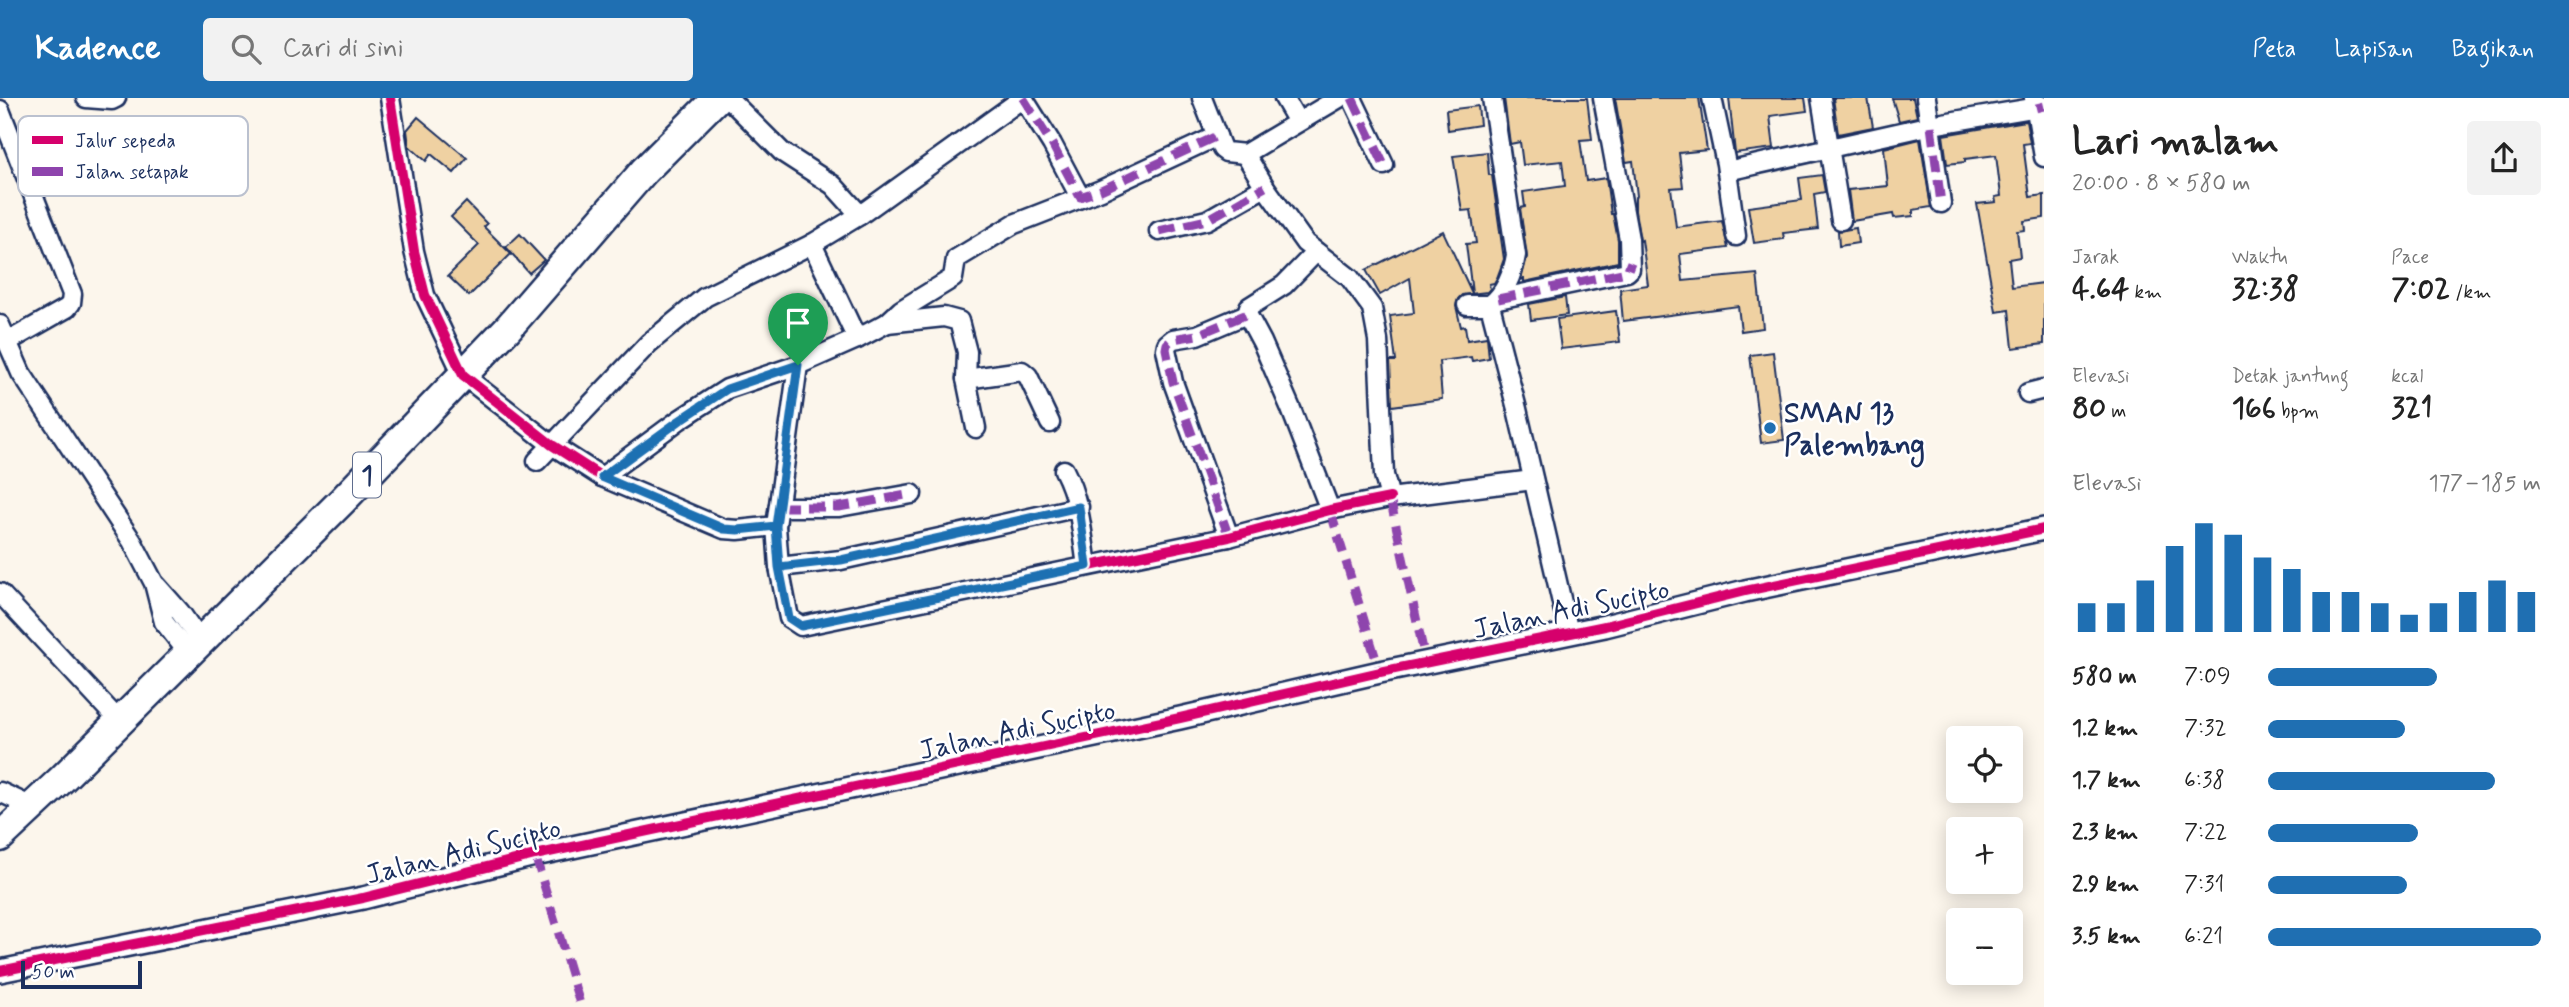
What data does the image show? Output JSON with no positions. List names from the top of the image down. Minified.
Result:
{"streets":{"highway":["1"],"street":["Jalan Adi Sucipto"]},"places":["SMAN 13 Palembang"],"legend":["Jalur sepeda","Jalan setapak"],"scale_bar":"50 m","page":{"header":"Kadence","search":"Cari di sini","nav":["Peta","Lapisan","Bagikan"],"heading":["Lari malam","20:00 · 8 × 580 m"],"stats":[["Jarak","4.64 km"],["Waktu","32:38"],["Pace","7:02 /km"],["Elevasi","80 m"],["Detak jantung","166 bpm"],["kcal","321"]],"chart":["Elevasi","177–185 m"],"list":[{"name":"580 m","note":"7:09"},{"name":"1.2 km","note":"7:32"},{"name":"1.7 km","note":"6:38"},{"name":"2.3 km","note":"7:22"},{"name":"2.9 km","note":"7:31"},{"name":"3.5 km","note":"6:21"}],"map_buttons":["+","−"],"scale":"50 m"}}
